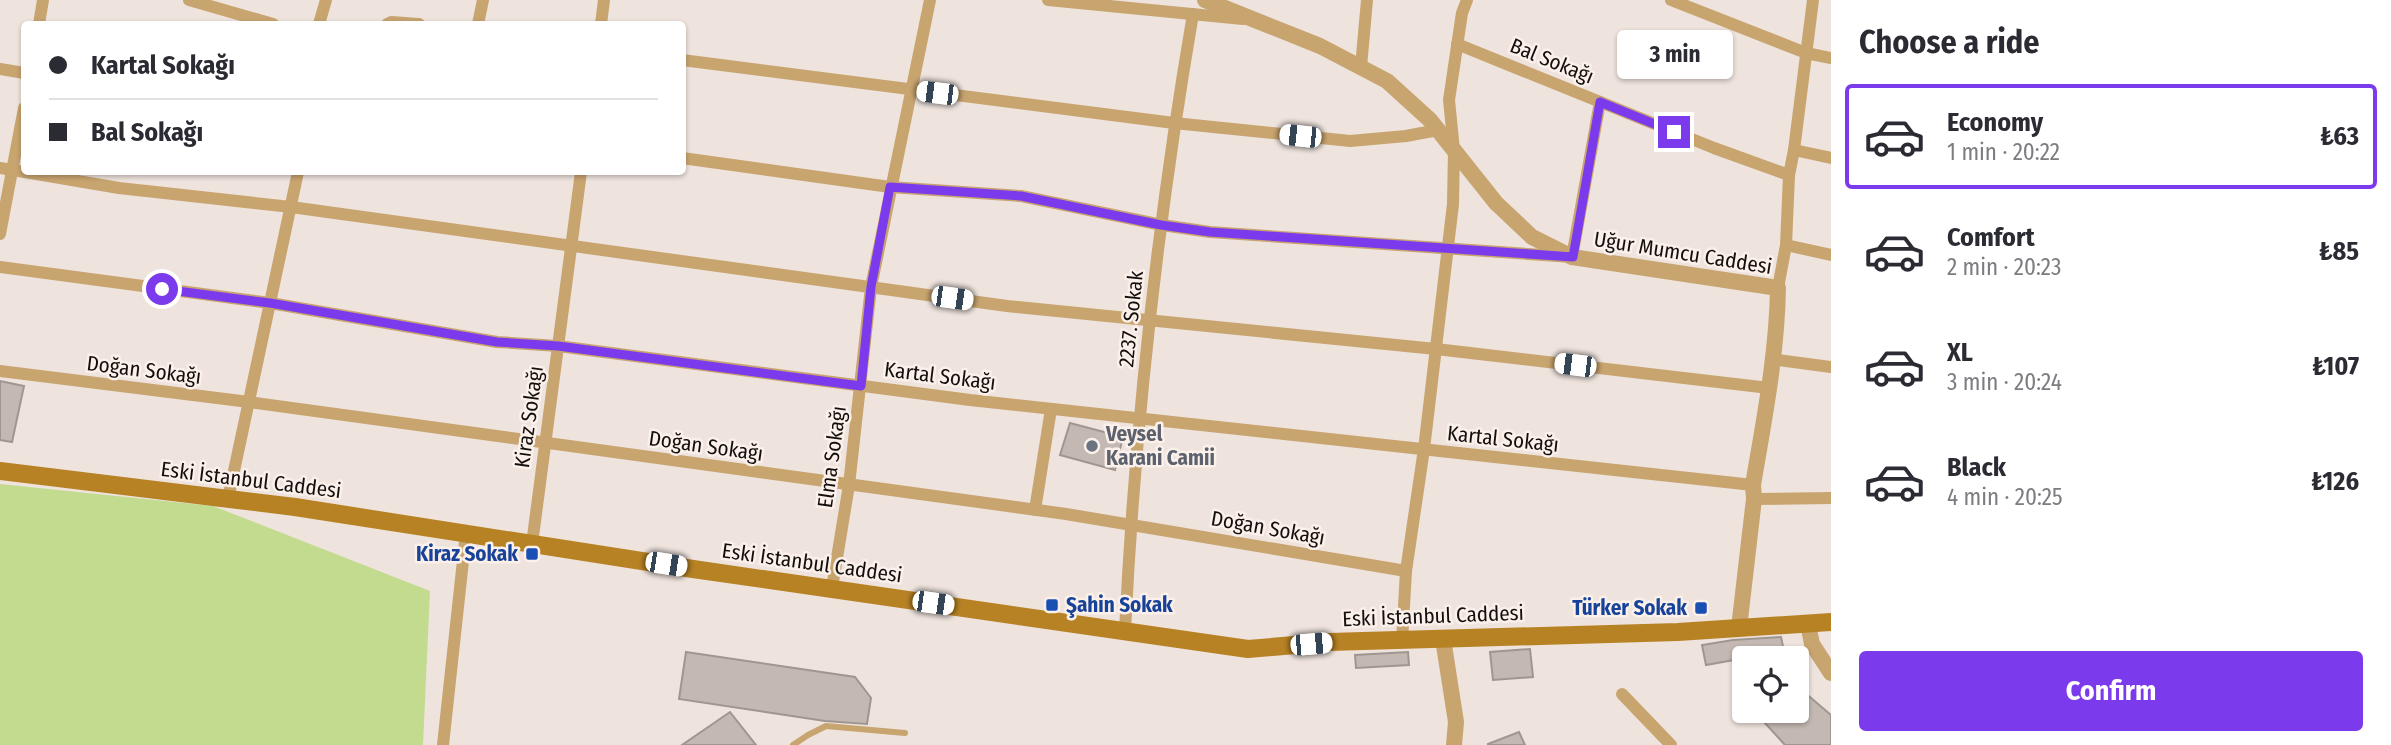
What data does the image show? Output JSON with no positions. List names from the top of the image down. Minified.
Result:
{"streets":{"main road":["Eski İstanbul Caddesi"],"street":["Bal Sokağı","Uğur Mumcu Caddesi","2237. Sokak","Doğan Sokağı","Kartal Sokağı","Kiraz Sokağı","Elma Sokağı"]},"crossings":[["Uğur Mumcu Caddesi","Kartal Sokağı"],["Uğur Mumcu Caddesi","Eski İstanbul Caddesi"],["2237. Sokak","Doğan Sokağı"],["2237. Sokak","Kartal Sokağı"],["2237. Sokak","Eski İstanbul Caddesi"],["Doğan Sokağı","Kiraz Sokağı"],["Doğan Sokağı","Elma Sokağı"],["Kartal Sokağı","Kiraz Sokağı"],["Kartal Sokağı","Elma Sokağı"],["Kiraz Sokağı","Eski İstanbul Caddesi"],["Elma Sokağı","Eski İstanbul Caddesi"]],"places":{"other":["Veysel Karani Camii"],"transit":["Kiraz Sokak","Şahin Sokak","Türker Sokak"]},"page":{"heading":"Choose a ride","banner":["Kartal Sokağı","Bal Sokağı"],"bubble":"3 min","list":[{"name":"Economy","note":"1 min · 20:22","value":"₺63"},{"name":"Comfort","note":"2 min · 20:23","value":"₺85"},{"name":"XL","note":"3 min · 20:24","value":"₺107"},{"name":"Black","note":"4 min · 20:25","value":"₺126"}],"buttons":"Confirm"}}
